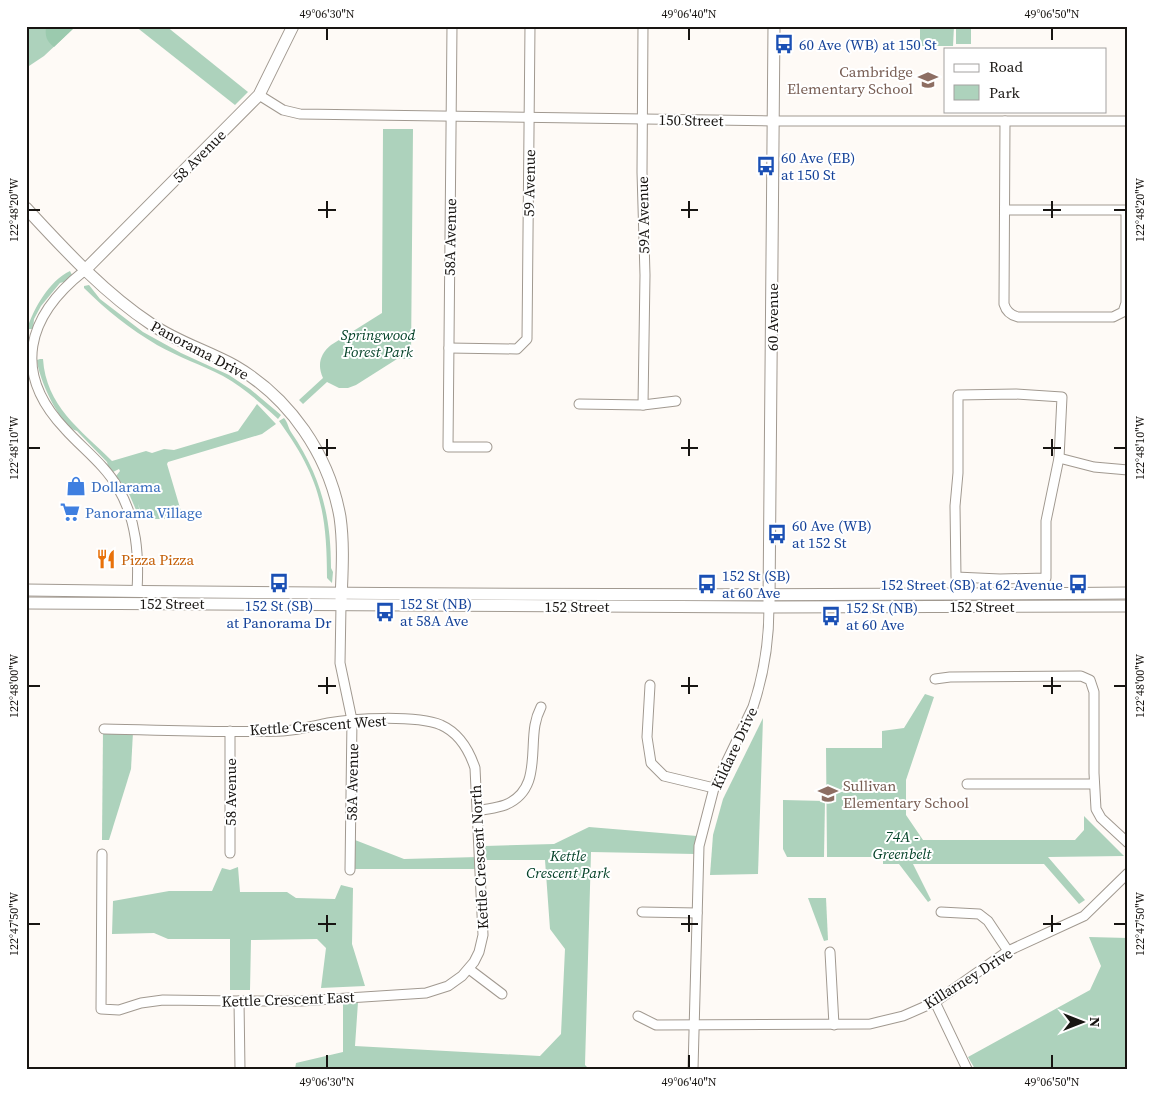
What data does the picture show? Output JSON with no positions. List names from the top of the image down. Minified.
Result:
{"streets":{"main road":["58 Avenue","60 Avenue","Panorama Drive","152 Street"],"street":["150 Street","59 Avenue","59A Avenue","58A Avenue","Kettle Crescent West","Kildare Drive","Kettle Crescent North","Killarney Drive","Kettle Crescent East"]},"crossings":[["150 Street","58 Avenue"],["150 Street","59 Avenue"],["150 Street","59A Avenue"],["150 Street","58A Avenue"],["150 Street","60 Avenue"],["58 Avenue","Panorama Drive"],["58 Avenue","Kettle Crescent West"],["59 Avenue","58A Avenue"],["58A Avenue","Panorama Drive"],["58A Avenue","152 Street"],["58A Avenue","Kettle Crescent West"],["60 Avenue","152 Street"],["60 Avenue","Kildare Drive"],["Panorama Drive","152 Street"],["152 Street","Kildare Drive"],["Kettle Crescent West","Kettle Crescent North"],["Kildare Drive","Killarney Drive"],["Kettle Crescent North","Kettle Crescent East"]],"parks":["Springwood Forest Park","74A - Greenbelt","Kettle Crescent Park"],"places":{"bus stop":["60 Ave (WB) at 150 St","60 Ave (EB) at 150 St","60 Ave (WB) at 152 St","152 St (SB) at Panorama Dr","152 St (SB) at 60 Ave","152 Street (SB) at 62 Avenue","152 St (NB) at 58A Ave","152 St (NB) at 60 Ave"],"school or university":["Cambridge Elementary School","Sullivan Elementary School"],"shop":["Dollarama"],"supermarket":["Panorama Village"],"restaurant":["Pizza Pizza"]},"legend":["Road","Park"],"north":"right","coordinates":["49°06'30\"N","49°06'40\"N","49°06'50\"N","122°48'20\"W","122°48'10\"W","122°48'00\"W","122°47'50\"W"]}
